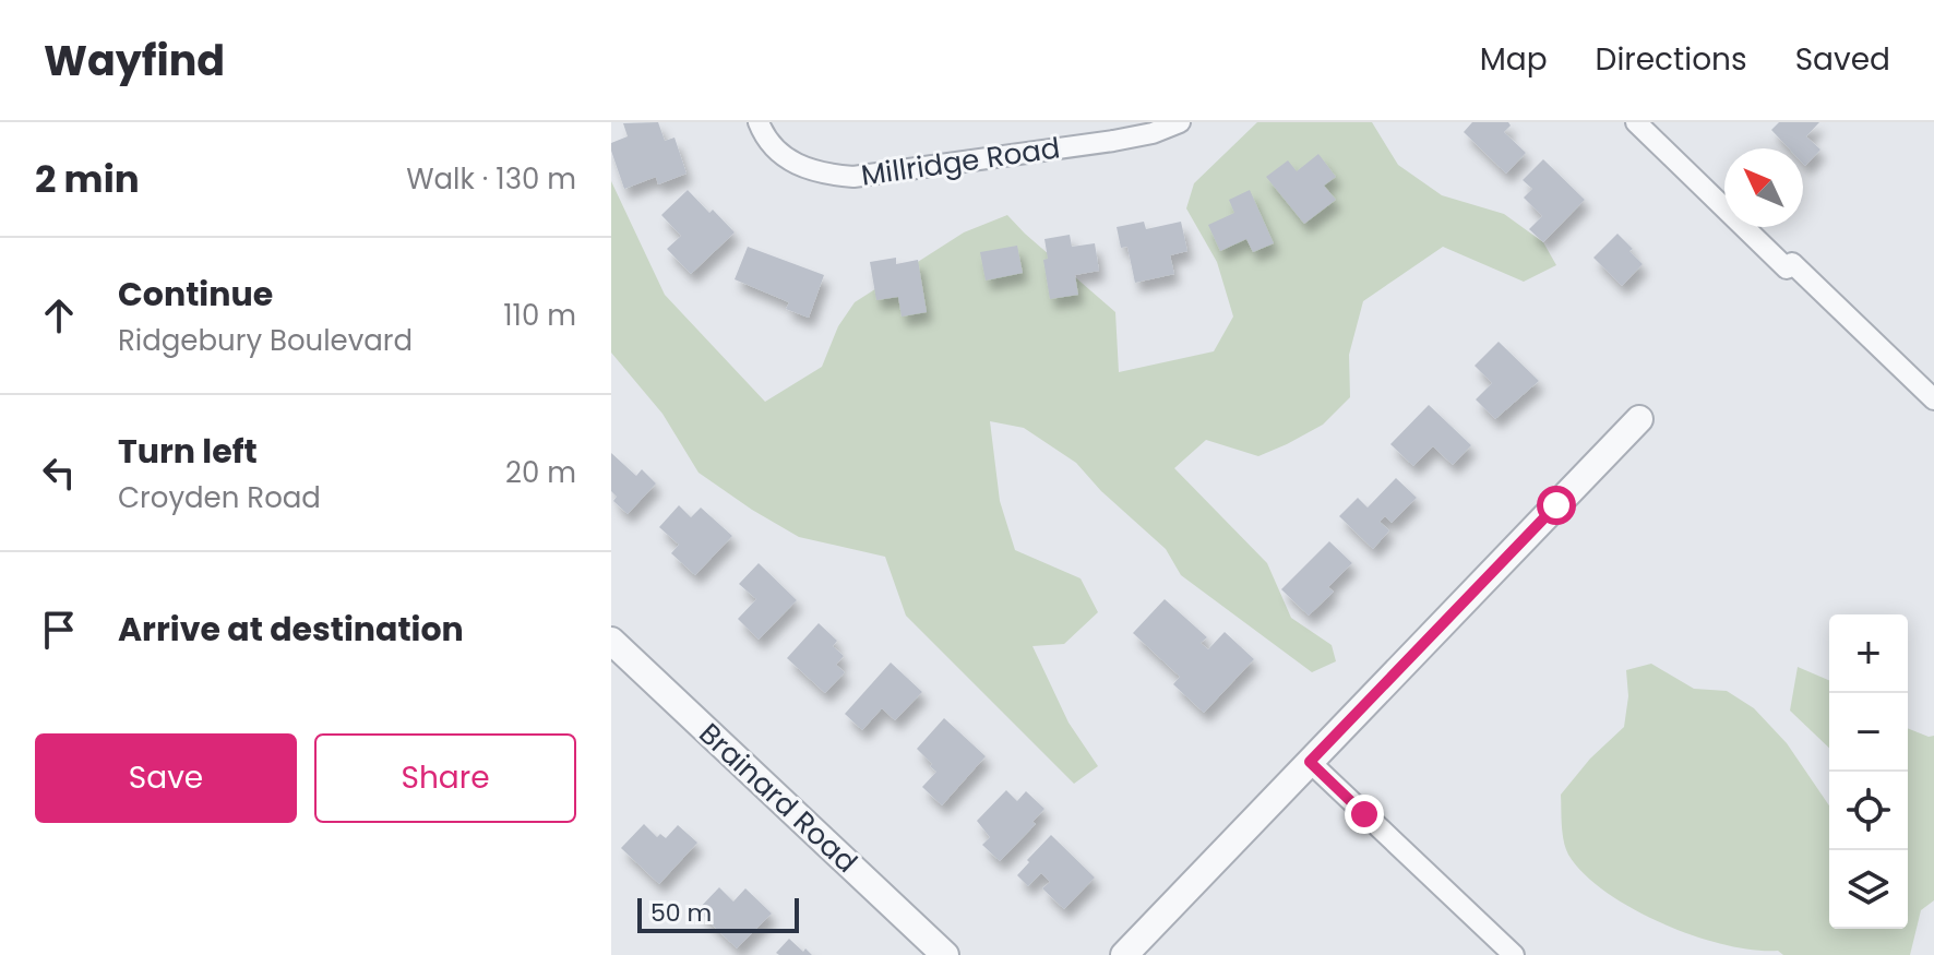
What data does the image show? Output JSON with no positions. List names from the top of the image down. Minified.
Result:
{"streets":{"street":["Millridge Road","Brainard Road"]},"scale_bar":"50 m","north":"top left","page":{"header":"Wayfind","nav":["Map","Directions","Saved"],"heading":["2 min","Walk · 130 m"],"list":[["Continue","Ridgebury Boulevard","110 m"],["Turn left","Croyden Road","20 m"],"Arrive at destination"],"map_buttons":["+","−"],"buttons":["Save","Share"],"scale":"50 m"}}
